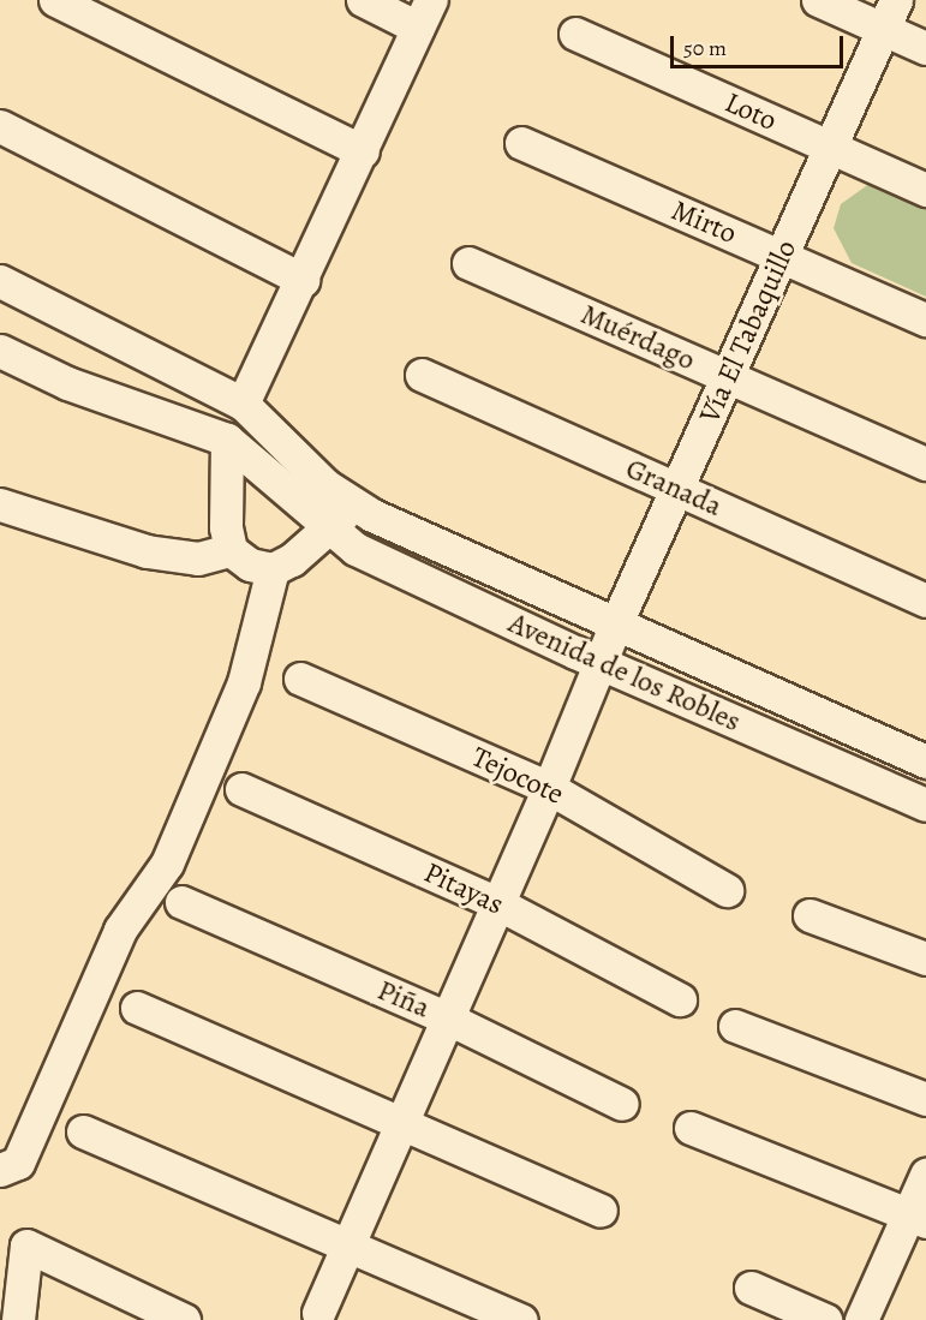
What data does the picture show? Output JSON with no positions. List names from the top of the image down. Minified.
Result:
{"streets":{"street":["Loto","Mirto","Vía El Tabaquillo","Muérdago","Granada","Avenida de los Robles","Tejocote","Pitayas","Piña"]},"crossings":[["Loto","Vía El Tabaquillo"],["Mirto","Vía El Tabaquillo"],["Vía El Tabaquillo","Muérdago"],["Vía El Tabaquillo","Granada"],["Vía El Tabaquillo","Avenida de los Robles"],["Vía El Tabaquillo","Tejocote"],["Vía El Tabaquillo","Pitayas"],["Vía El Tabaquillo","Piña"]],"scale_bar":"50 m"}
